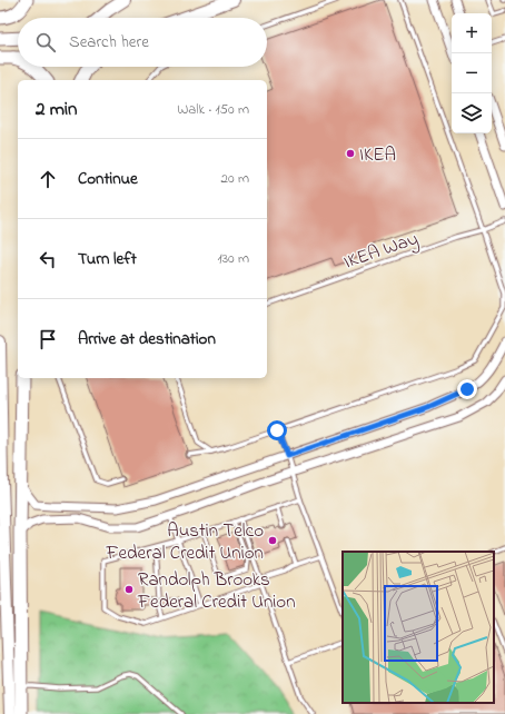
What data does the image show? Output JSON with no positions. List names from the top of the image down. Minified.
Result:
{"streets":{"lane":["IKEA Way"]},"places":["IKEA","Austin Telco Federal Credit Union","Randolph Brooks Federal Credit Union"],"page":{"map_buttons":["+","−"],"search":"Search here","heading":["2 min","Walk · 150 m"],"list":[["Continue","20 m"],["Turn left","130 m"],"Arrive at destination"]}}
